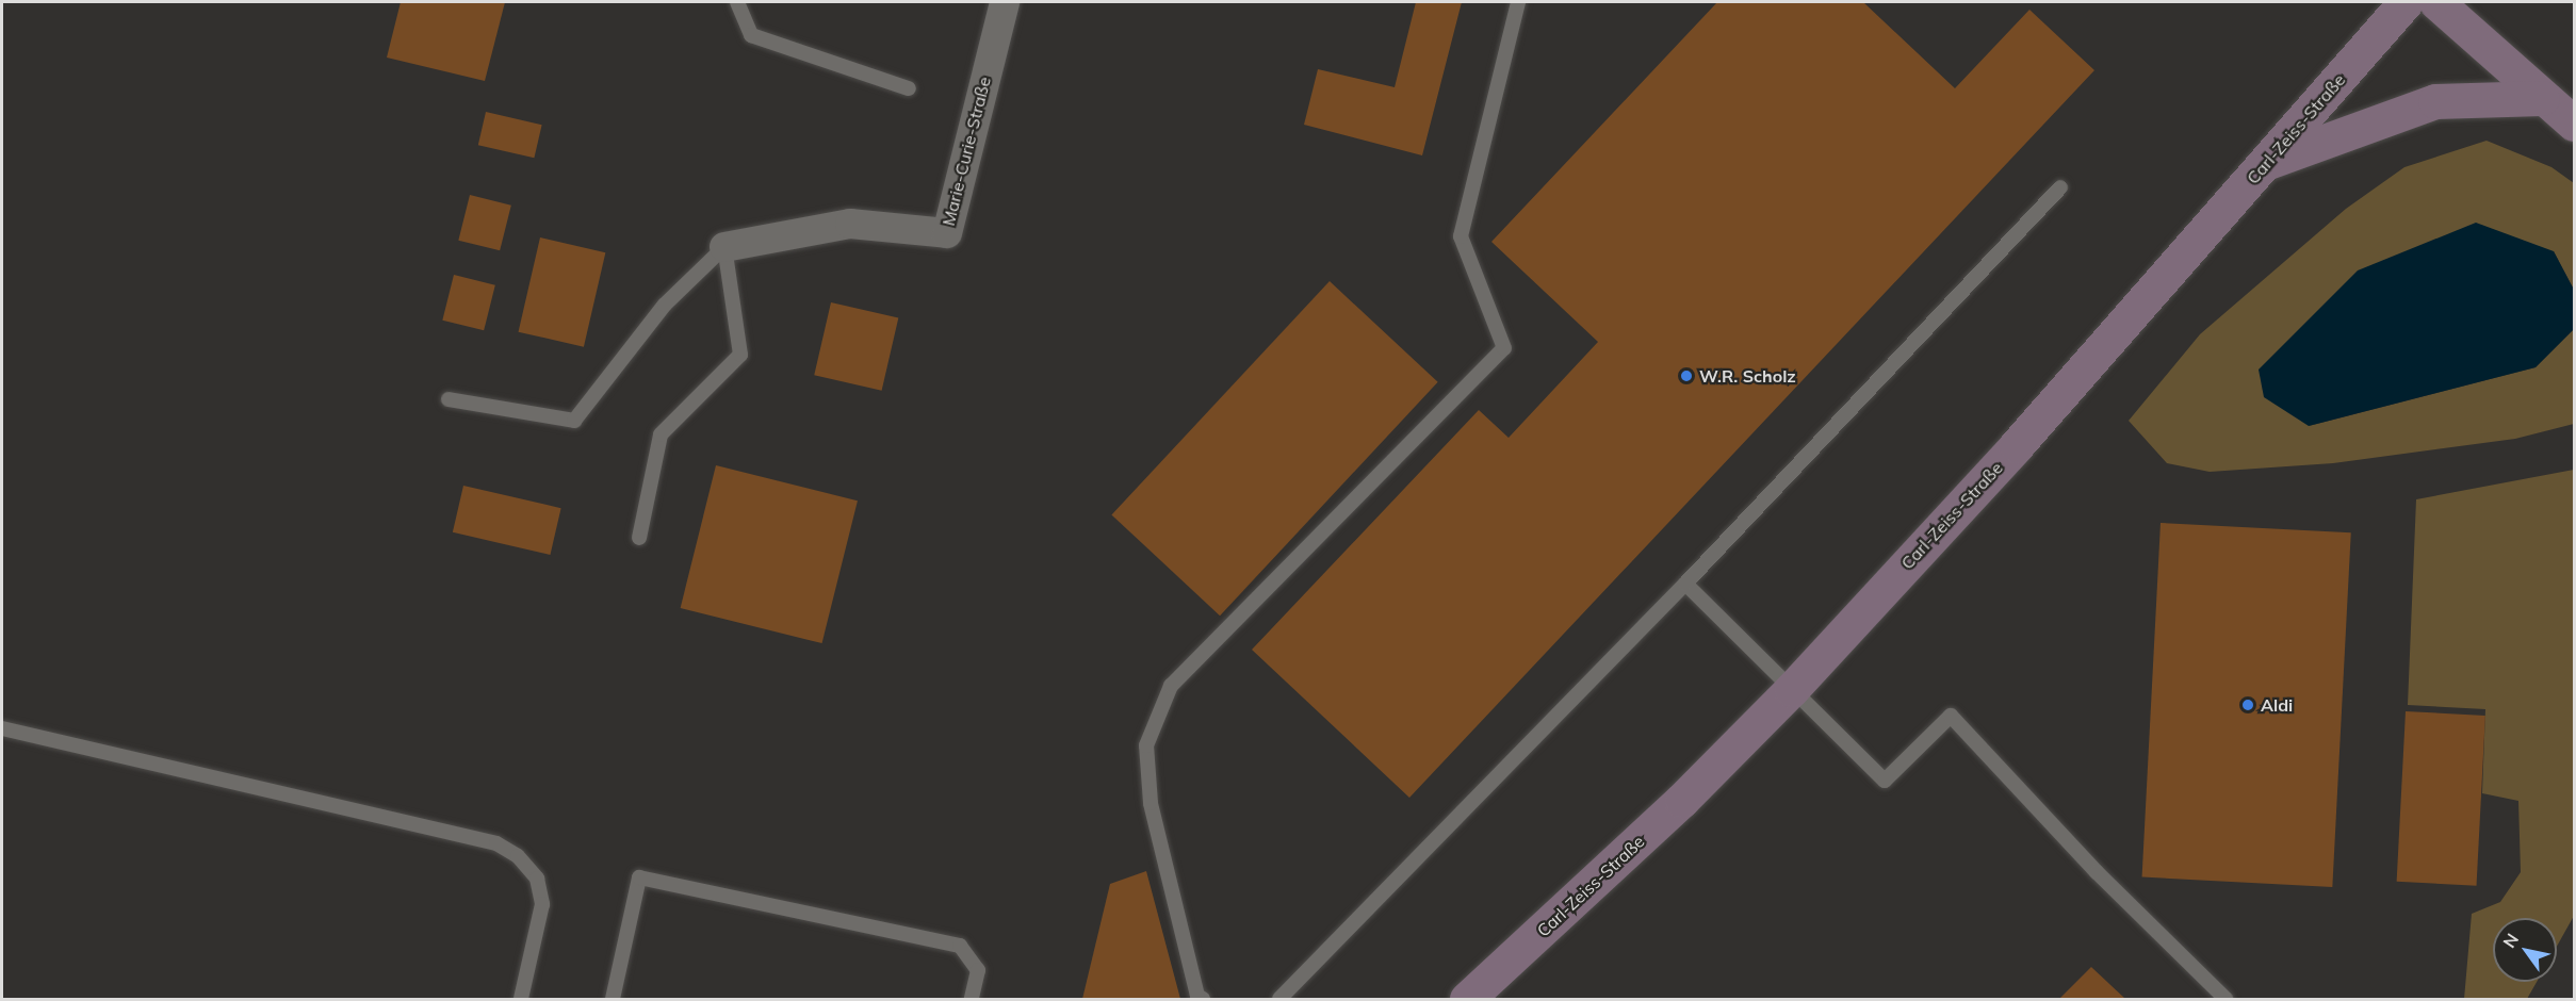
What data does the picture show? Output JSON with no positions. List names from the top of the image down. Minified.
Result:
{"streets":{"main road":["Carl-Zeiss-Straße"],"street":["Marie-Curie-Straße"]},"places":["W.R. Scholz","Aldi"],"north":"top left"}
